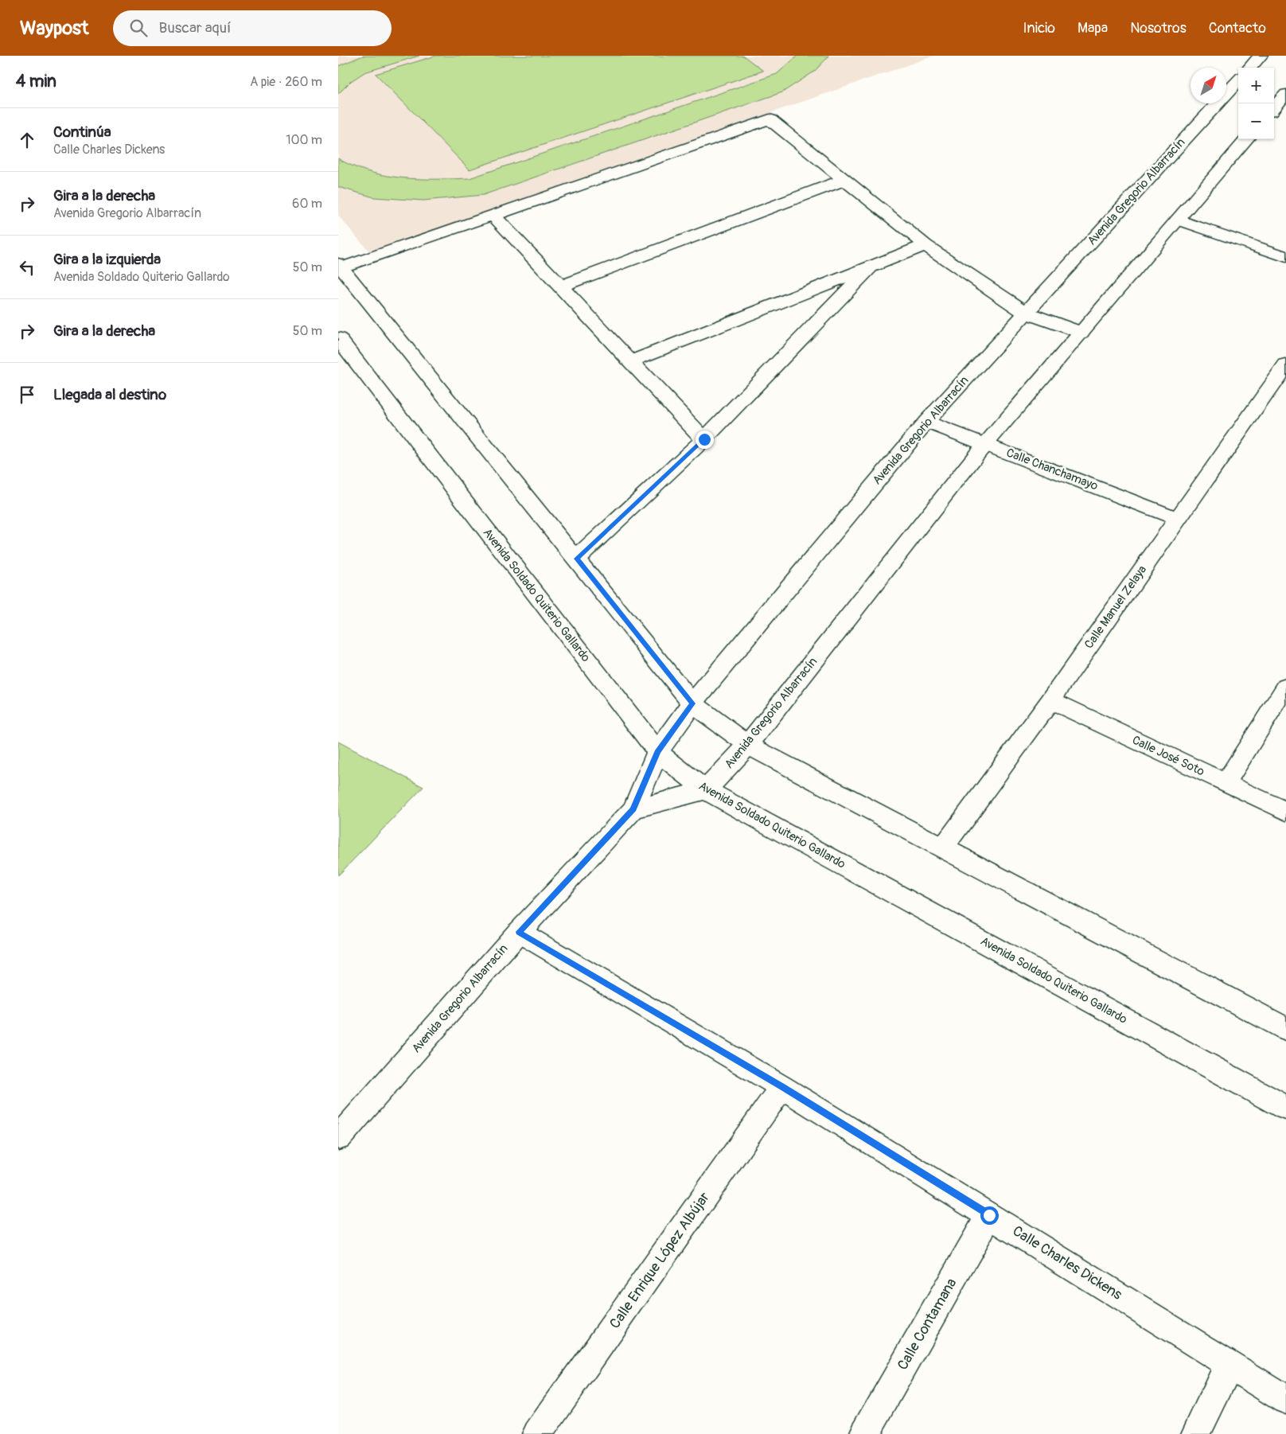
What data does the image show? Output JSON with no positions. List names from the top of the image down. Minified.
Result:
{"streets":{"street":["Avenida Gregorio Albarracín","Calle Chanchamayo","Avenida Soldado Quiterio Gallardo","Calle Manuel Zelaya","Calle José Soto","Calle Enrique López Albújar","Calle Charles Dickens","Calle Contamana"]},"crossings":[["Avenida Gregorio Albarracín","Calle Chanchamayo"],["Avenida Gregorio Albarracín","Avenida Soldado Quiterio Gallardo"],["Avenida Gregorio Albarracín","Calle Charles Dickens"],["Calle Chanchamayo","Calle Manuel Zelaya"],["Calle Manuel Zelaya","Calle José Soto"],["Calle Enrique López Albújar","Calle Charles Dickens"],["Calle Charles Dickens","Calle Contamana"]],"north":"top right","page":{"header":"Waypost","search":"Buscar aquí","nav":["Inicio","Mapa","Nosotros","Contacto"],"heading":["4 min","A pie · 260 m"],"map_buttons":["+","−"],"list":[["Continúa","Calle Charles Dickens","100 m"],["Gira a la derecha","Avenida Gregorio Albarracín","60 m"],["Gira a la izquierda","Avenida Soldado Quiterio Gallardo","50 m"],["Gira a la derecha","50 m"],"Llegada al destino"]}}
